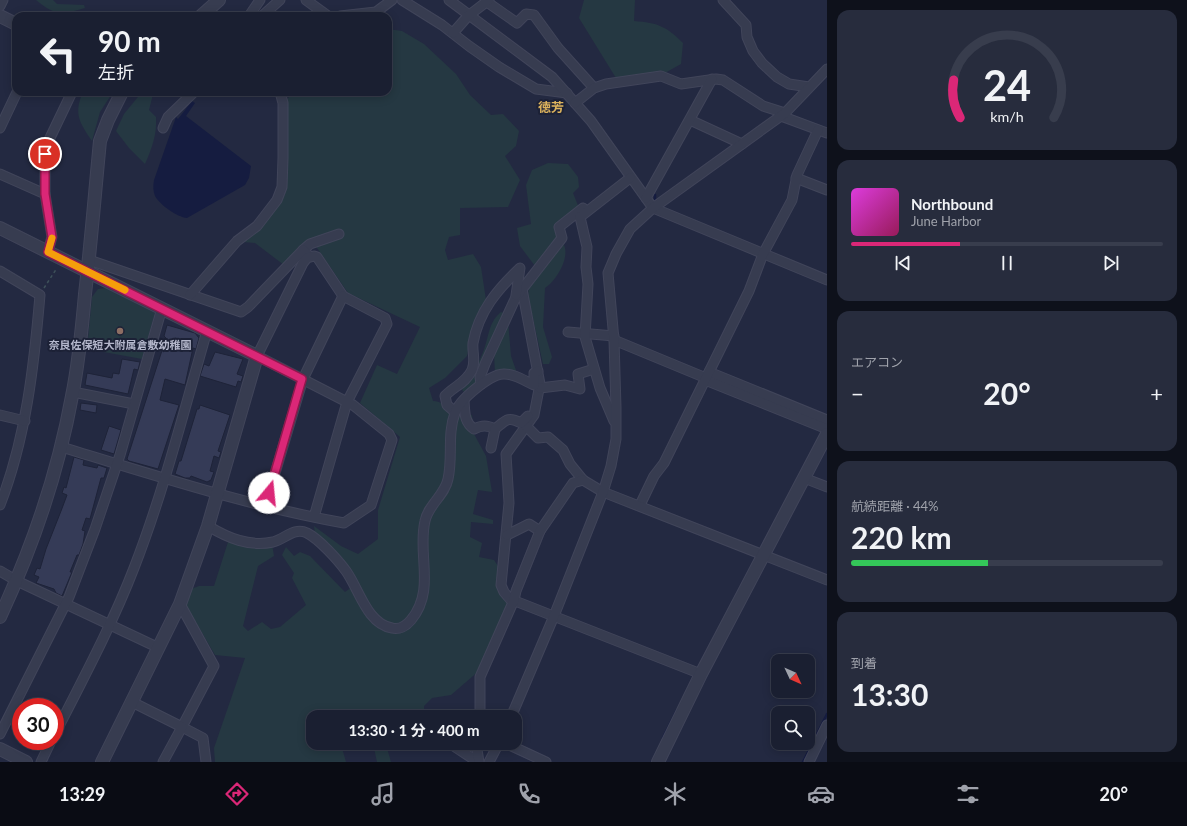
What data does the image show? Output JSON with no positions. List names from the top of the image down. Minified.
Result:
{"districts":["徳芳"],"places":["奈良佐保短大附属倉敷幼稚園"],"north":"bottom right","page":{"turn":["90 m","左折"],"song":["Northbound","June Harbor"],"tile":["エアコン",["航続距離 · 44%","220 km"],["到着","13:30"]],"heat":["−","20°","+"],"limit":"30","trip":"13:30 · 1 分 · 400 m","tabs":["13:29","20°"],"gauge":["24","km/h"]}}
